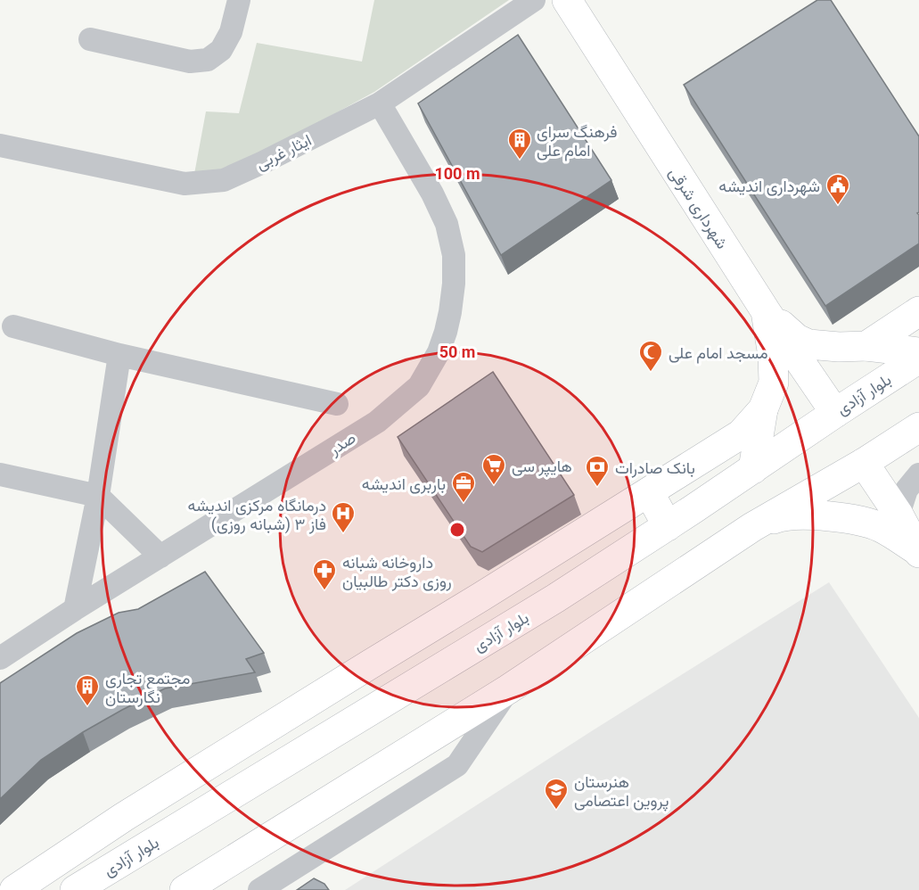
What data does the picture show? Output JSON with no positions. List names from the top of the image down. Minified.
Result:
{"streets":{"main road":["شهرداری شرقی","بلوار آزادی"],"street":["ایثار غربی","صدر"]},"crossings":[["ایثار غربی","صدر"],["شهرداری شرقی","بلوار آزادی"]],"places":{"building":["فرهنگ سرای امام علی","مجتمع تجاری نگارستان"],"public building":["شهرداری اندیشه"],"mosque":["مسجد امام علی"],"supermarket":["هایپر سی"],"bank":["بانک صادرات"],"office":["باربری اندیشه"],"hospital":["درمانگاه مرکزی اندیشه فاز ۳ (شبانه روزی)"],"pharmacy":["داروخانه شبانه روزی دکتر طالبیان"],"school or university":["هنرستان پروین اعتصامی"]},"rings":["100 m","50 m"]}
